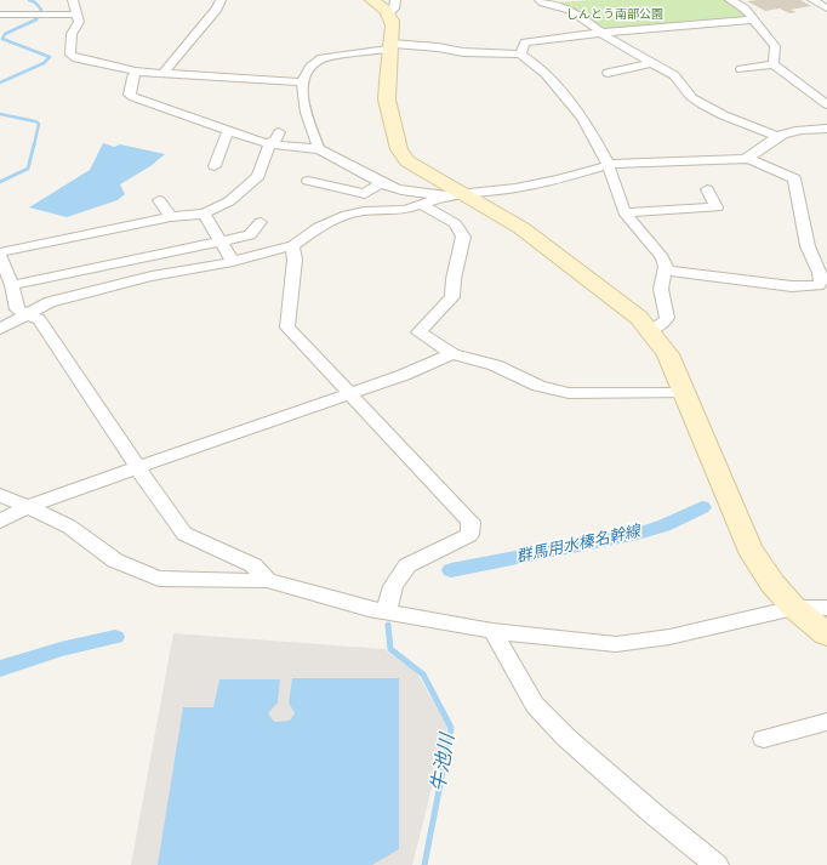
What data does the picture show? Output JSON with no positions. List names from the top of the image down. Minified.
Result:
{"water":["群馬用水榛名幹線","牛池川"],"parks":["しんとう南部公園"]}
